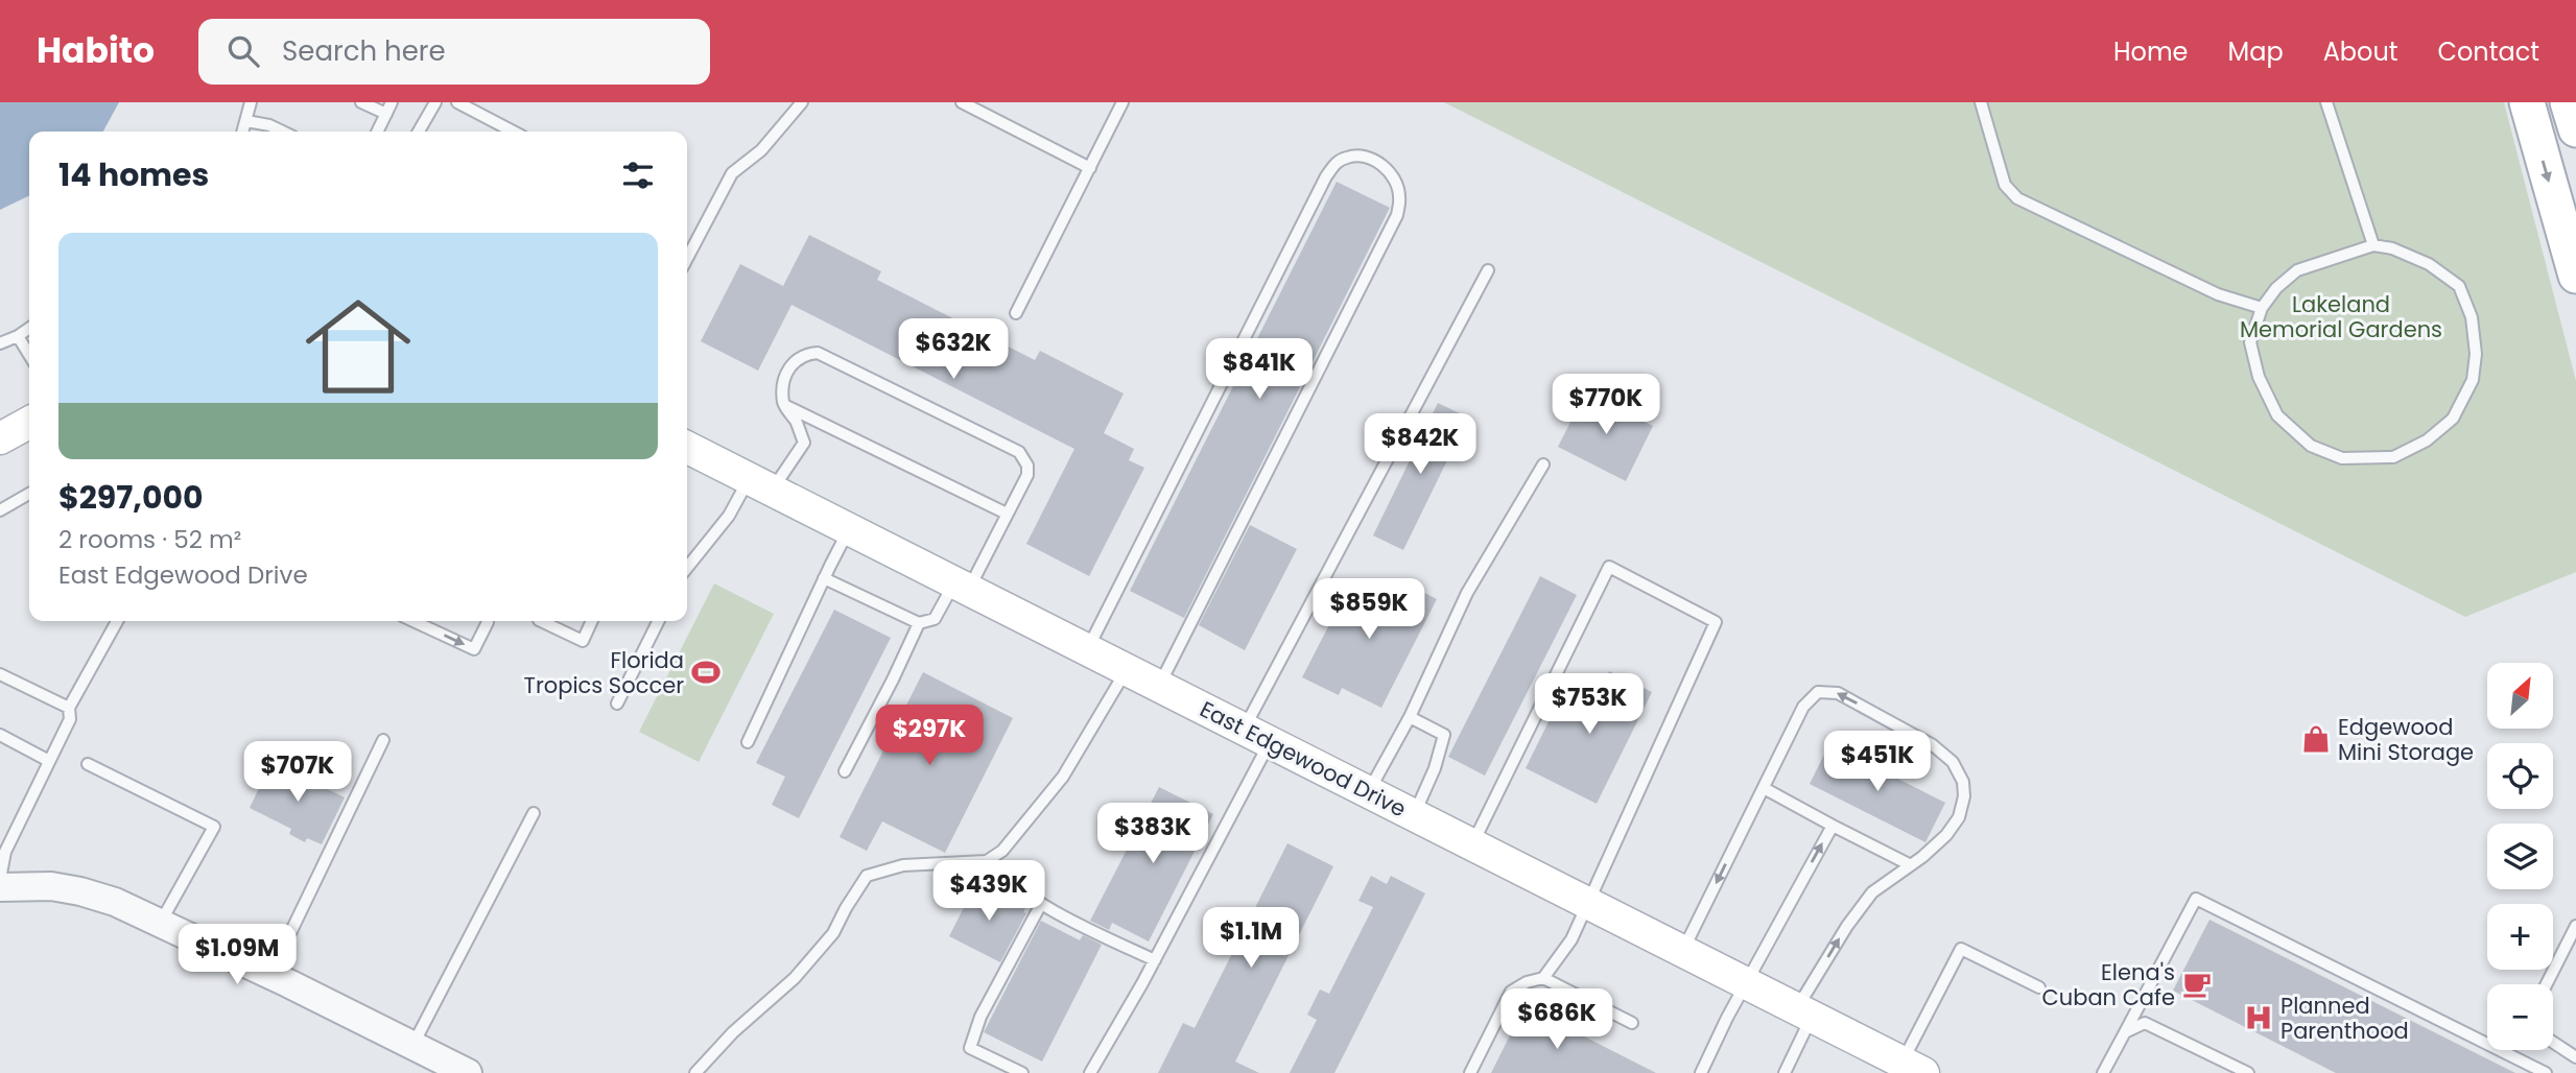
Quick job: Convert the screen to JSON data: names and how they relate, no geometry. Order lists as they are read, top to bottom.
{
  "streets": {
    "main road": ["East Edgewood Drive"]
  },
  "parks": ["Lakeland Memorial Gardens"],
  "places": {
    "sports": ["Florida Tropics Soccer"],
    "shop": ["Edgewood Mini Storage"],
    "cafe": ["Elena's Cuban Cafe"],
    "hospital": ["Planned Parenthood"]
  },
  "north": "top right",
  "page": {
    "header": "Habito",
    "search": "Search here",
    "nav": [
      "Home",
      "Map",
      "About",
      "Contact"
    ],
    "heading": "14 homes",
    "list": [
      {
        "name": "$297,000",
        "note": "2 rooms · 52 m² · East Edgewood Drive"
      }
    ],
    "price": [
      "$632K",
      "$841K",
      "$770K",
      "$842K",
      "$859K",
      "$753K",
      "$297K",
      "$451K",
      "$707K",
      "$383K",
      "$439K",
      "$1.1M",
      "$1.09M",
      "$686K"
    ],
    "map_buttons": ["+", "−"]
  }
}
